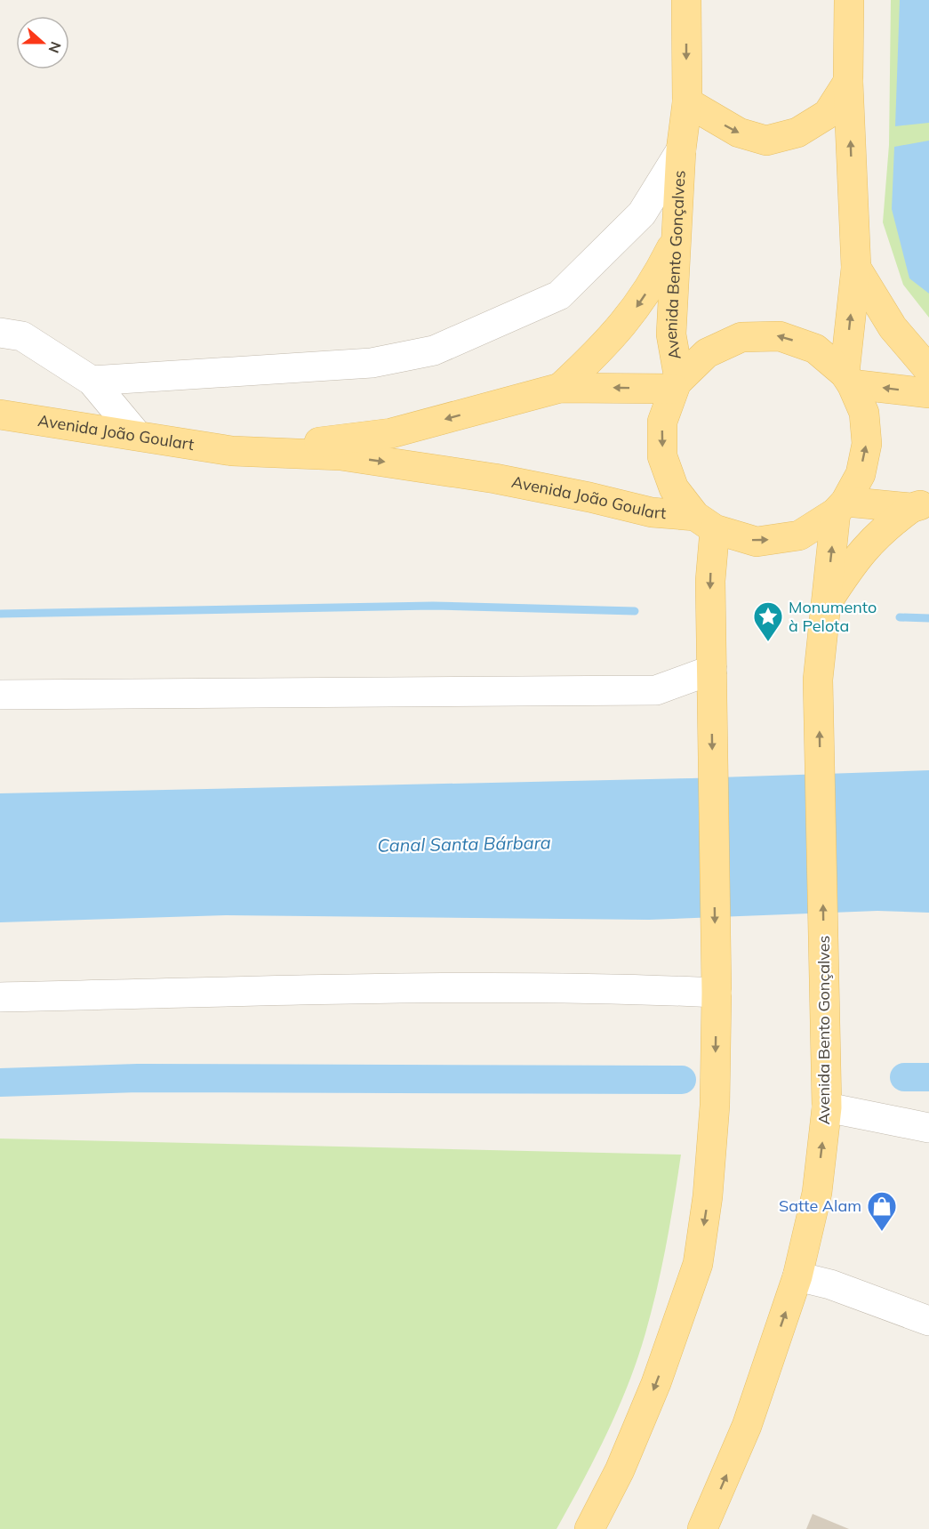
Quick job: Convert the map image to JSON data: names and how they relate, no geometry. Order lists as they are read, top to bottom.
{
  "streets": {
    "main road": ["Avenida Bento Gonçalves", "Avenida João Goulart"]
  },
  "crossings": [
    ["Avenida Bento Gonçalves", "Avenida João Goulart"]
  ],
  "water": ["Canal Santa Bárbara"],
  "places": {
    "place": ["Monumento à Pelota"],
    "shop": ["Satte Alam"]
  },
  "north": "right"
}
